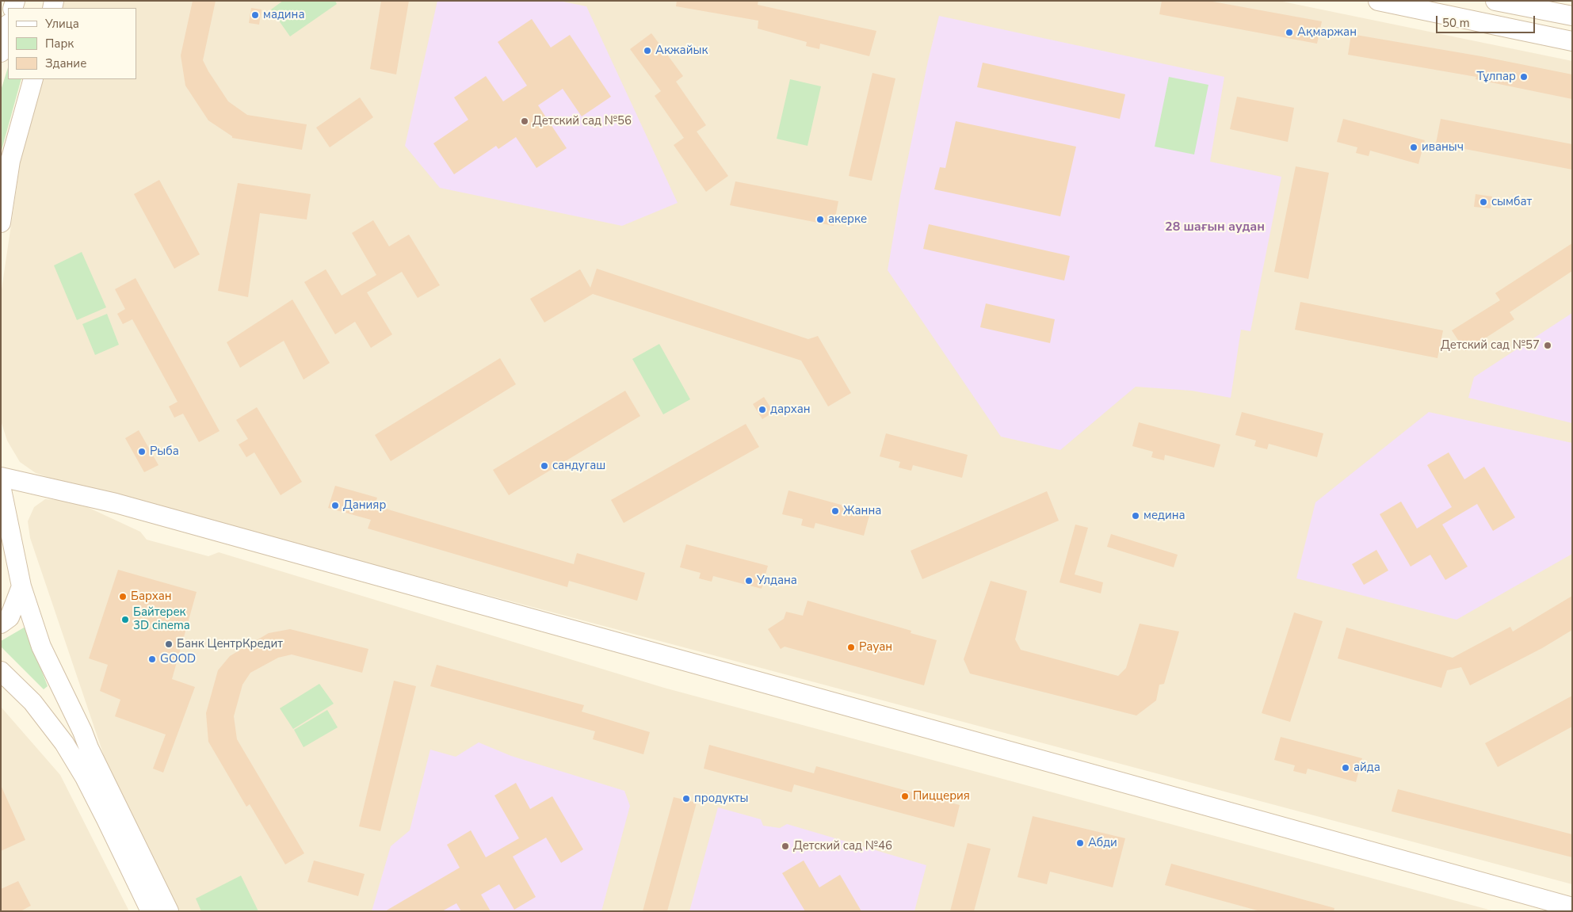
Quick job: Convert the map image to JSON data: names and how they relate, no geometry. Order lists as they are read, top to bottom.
{
  "districts": ["28 шағын аудан"],
  "places": [
    "мадина",
    "Ақмаржан",
    "Акжайык",
    "Тұлпар",
    "Детский сад №56",
    "иваныч",
    "сымбат",
    "акерке",
    "Детский сад №57",
    "дархан",
    "Рыба",
    "сандугаш",
    "Данияр",
    "Жанна",
    "медина",
    "Улдана",
    "Бархан",
    "Байтерек 3D cinema",
    "Банк ЦентрКредит",
    "Рауан",
    "GOOD",
    "айда",
    "Пиццерия",
    "продукты",
    "Абди",
    "Детский сад №46"
  ],
  "legend": ["Улица", "Парк", "Здание"],
  "scale_bar": "50 m"
}
